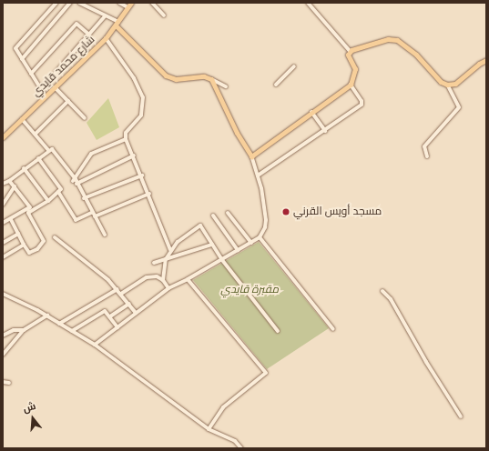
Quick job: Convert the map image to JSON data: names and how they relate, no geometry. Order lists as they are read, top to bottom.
{
  "streets": {
    "main road": ["شارع محمد قايدي"]
  },
  "parks": ["مقبرة قايدي"],
  "places": ["مسجد أويس القرني"],
  "north": "top"
}
